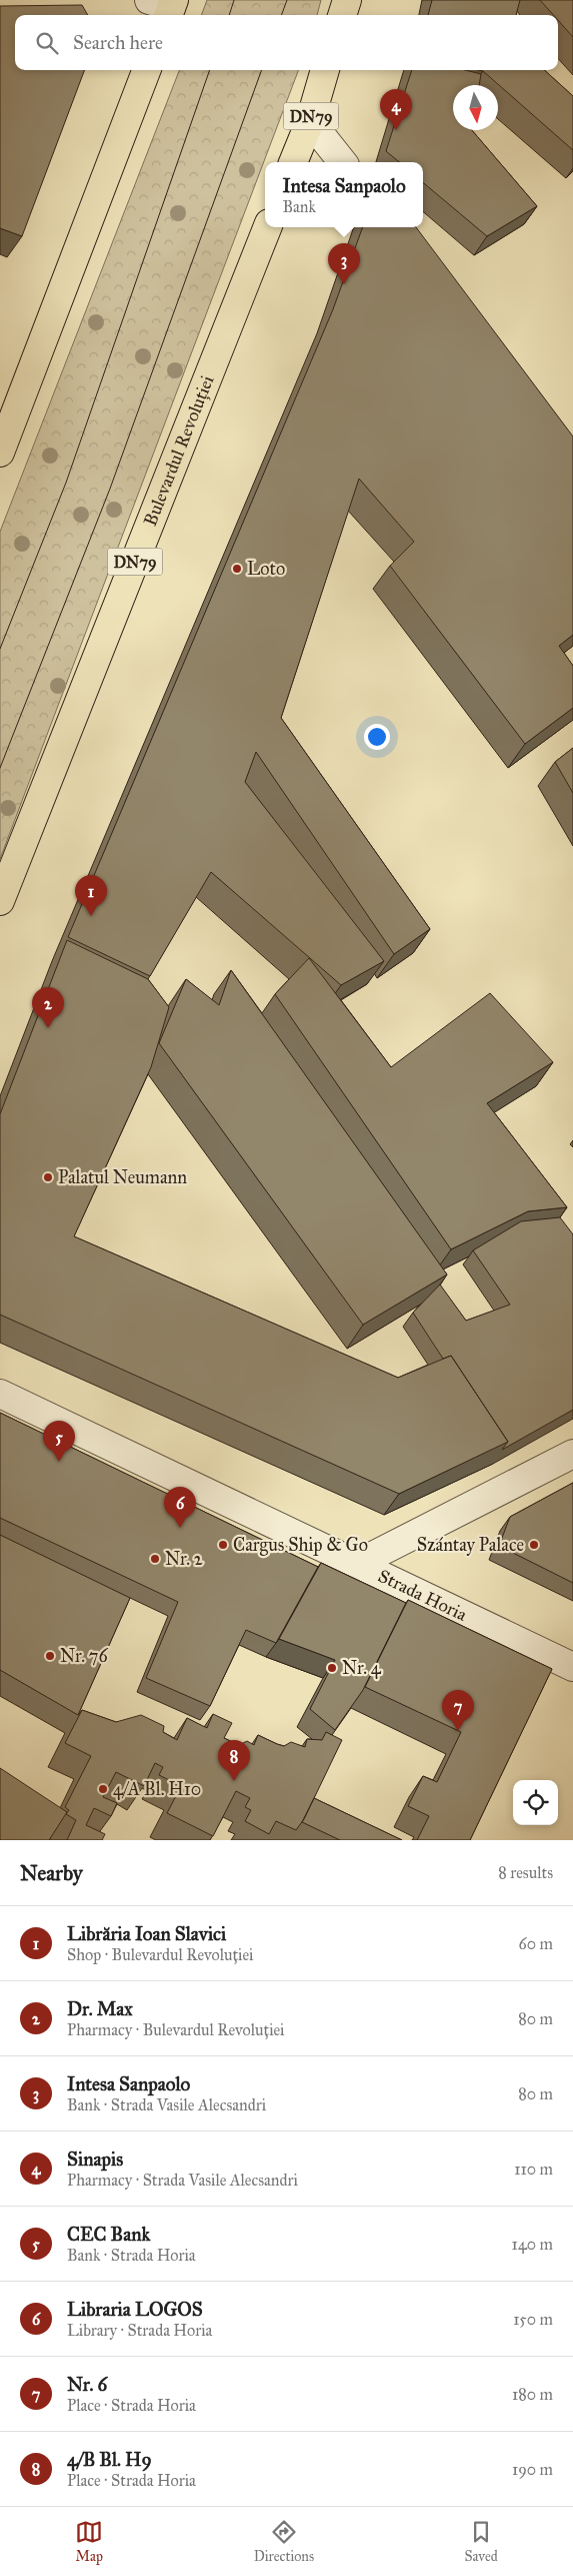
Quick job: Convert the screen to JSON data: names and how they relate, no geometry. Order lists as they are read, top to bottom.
{
  "streets": {
    "main road": ["DN79", "Bulevardul Revoluției"],
    "street": ["Strada Horia"]
  },
  "places": [
    "Loto",
    "Palatul Neumann",
    "Cargus Ship & Go",
    "Szántay Palace",
    "Nr. 2",
    "Nr. 76",
    "Nr. 4",
    "4/A Bl. H10"
  ],
  "north": "bottom",
  "page": {
    "search": "Search here",
    "pins": [
      "4",
      "3",
      "1",
      "2",
      "5",
      "6",
      "7",
      "8"
    ],
    "popup": ["Intesa Sanpaolo", "Bank"],
    "heading": ["Nearby", "8 results"],
    "list": [
      {
        "mark": "1",
        "name": "Librăria Ioan Slavici",
        "note": "Shop · Bulevardul Revoluției",
        "value": "60 m"
      },
      {
        "mark": "2",
        "name": "Dr. Max",
        "note": "Pharmacy · Bulevardul Revoluției",
        "value": "80 m"
      },
      {
        "mark": "3",
        "name": "Intesa Sanpaolo",
        "note": "Bank · Strada Vasile Alecsandri",
        "value": "80 m"
      },
      {
        "mark": "4",
        "name": "Sinapis",
        "note": "Pharmacy · Strada Vasile Alecsandri",
        "value": "110 m"
      },
      {
        "mark": "5",
        "name": "CEC Bank",
        "note": "Bank · Strada Horia",
        "value": "140 m"
      },
      {
        "mark": "6",
        "name": "Libraria LOGOS",
        "note": "Library · Strada Horia",
        "value": "150 m"
      },
      {
        "mark": "7",
        "name": "Nr. 6",
        "note": "Place · Strada Horia",
        "value": "180 m"
      },
      {
        "mark": "8",
        "name": "4/B Bl. H9",
        "note": "Place · Strada Horia",
        "value": "190 m"
      }
    ],
    "nav": ["Map", "Directions", "Saved"]
  }
}
